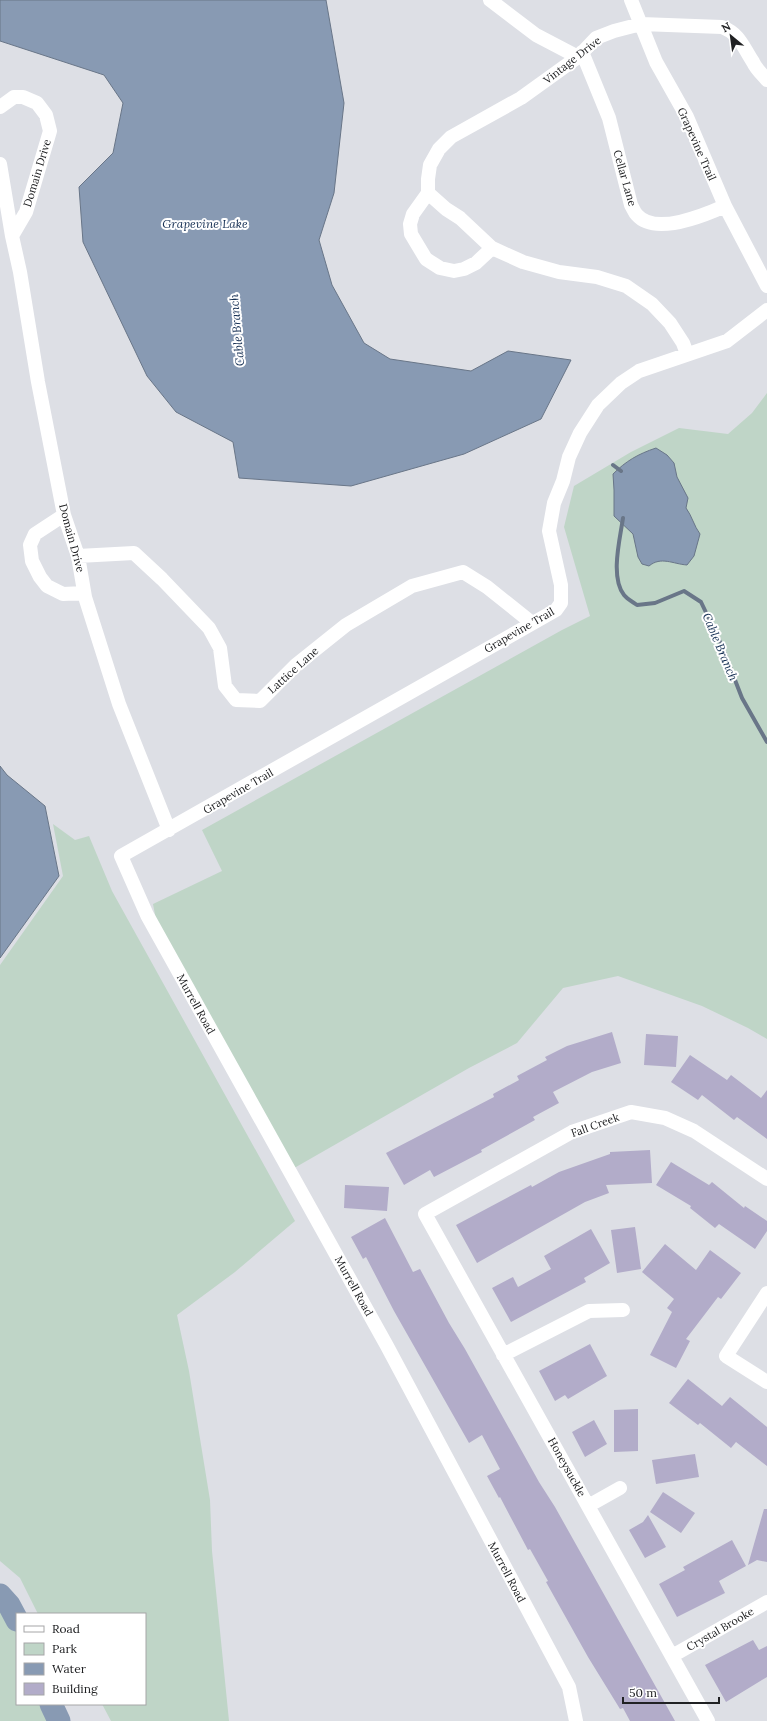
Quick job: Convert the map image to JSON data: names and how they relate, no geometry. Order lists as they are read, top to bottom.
{
  "streets": {
    "street": [
      "Vintage Drive",
      "Grapevine Trail",
      "Domain Drive",
      "Cellar Lane",
      "Lattice Lane",
      "Murrell Road",
      "Fall Creek",
      "Honeysuckle",
      "Crystal Brooke"
    ]
  },
  "crossings": [
    ["Vintage Drive", "Grapevine Trail"],
    ["Vintage Drive", "Cellar Lane"],
    ["Grapevine Trail", "Domain Drive"],
    ["Grapevine Trail", "Cellar Lane"],
    ["Grapevine Trail", "Lattice Lane"],
    ["Grapevine Trail", "Murrell Road"],
    ["Domain Drive", "Lattice Lane"],
    ["Fall Creek", "Honeysuckle"],
    ["Honeysuckle", "Crystal Brooke"]
  ],
  "water": ["Grapevine Lake", "Cable Branch"],
  "legend": [
    "Road",
    "Park",
    "Water",
    "Building"
  ],
  "scale_bar": "50 m",
  "north": "top left"
}
